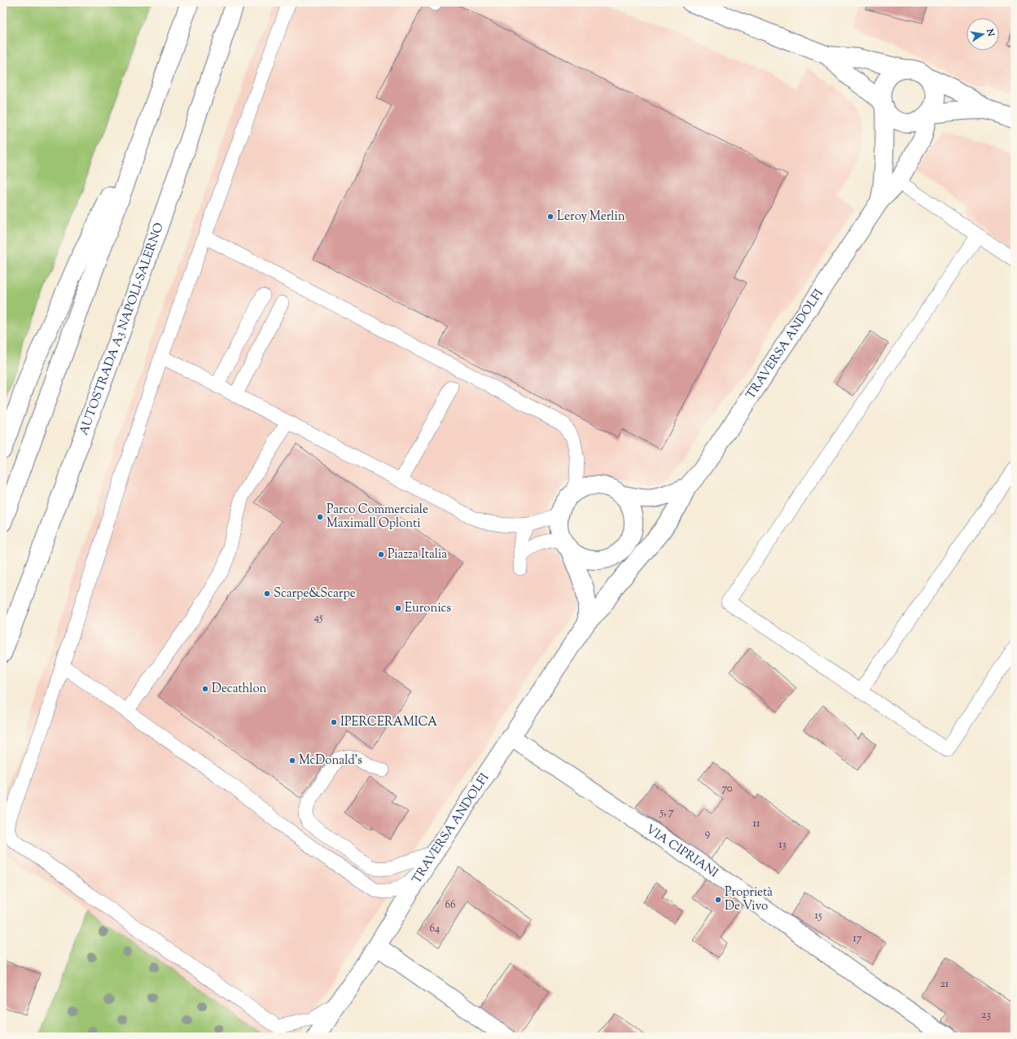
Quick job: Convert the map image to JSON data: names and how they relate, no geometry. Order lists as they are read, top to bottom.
{
  "streets": {
    "main road": ["AUTOSTRADA A3 NAPOLI-SALERNO", "TRAVERSA ANDOLFI", "VIA CIPRIANI"]
  },
  "crossings": [
    ["TRAVERSA ANDOLFI", "VIA CIPRIANI"]
  ],
  "places": [
    "Leroy Merlin",
    "Parco Commerciale Maximall Oplonti",
    "Piazza Italia",
    "Scarpe&Scarpe",
    "Euronics",
    "Decathlon",
    "IPERCERAMICA",
    "McDonald's",
    "Proprietà De Vivo"
  ],
  "house_numbers": [
    "45",
    "70",
    "5, 7",
    "11",
    "9",
    "13",
    "66",
    "15",
    "64",
    "17",
    "21",
    "23"
  ],
  "north": "right"
}
